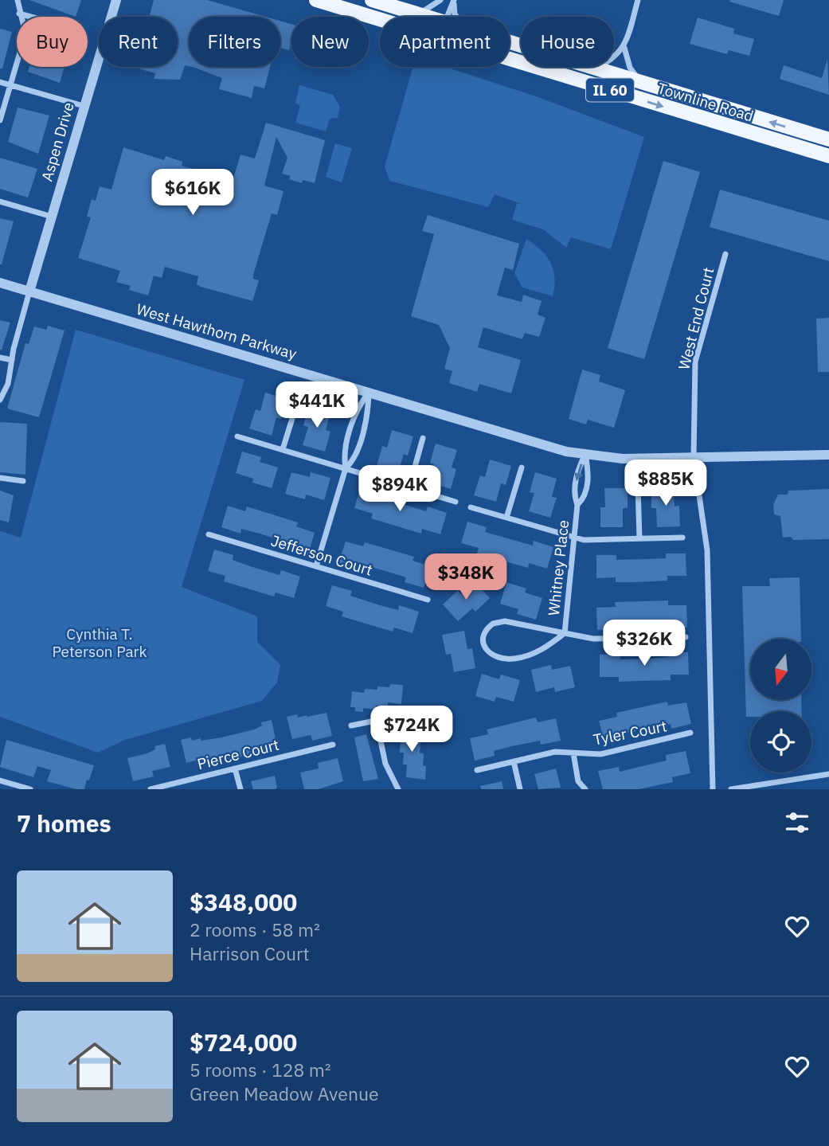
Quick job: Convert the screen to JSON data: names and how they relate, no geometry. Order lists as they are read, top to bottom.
{
  "streets": {
    "main road": ["IL 60", "Townline Road"],
    "street": [
      "Aspen Drive",
      "West End Court",
      "West Hawthorn Parkway",
      "Jefferson Court",
      "Whitney Place",
      "Tyler Court",
      "Pierce Court"
    ]
  },
  "crossings": [
    ["Aspen Drive", "West Hawthorn Parkway"],
    ["West End Court", "West Hawthorn Parkway"],
    ["West Hawthorn Parkway", "Whitney Place"]
  ],
  "parks": ["Cynthia T. Peterson Park"],
  "north": "bottom",
  "page": {
    "chip": [
      "Buy",
      "Rent",
      "Filters",
      "New",
      "Apartment",
      "House"
    ],
    "price": [
      "$616K",
      "$441K",
      "$885K",
      "$894K",
      "$348K",
      "$326K",
      "$724K"
    ],
    "heading": "7 homes",
    "list": [
      {
        "name": "$348,000",
        "note": "2 rooms · 58 m² · Harrison Court"
      },
      {
        "name": "$724,000",
        "note": "5 rooms · 128 m² · Green Meadow Avenue"
      }
    ]
  }
}
